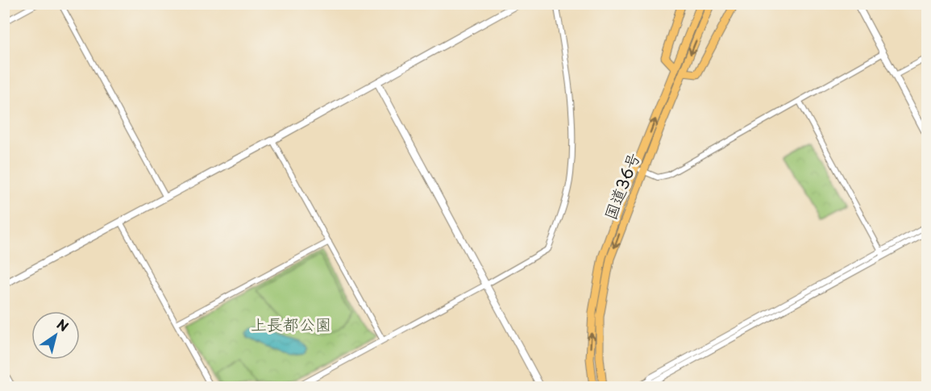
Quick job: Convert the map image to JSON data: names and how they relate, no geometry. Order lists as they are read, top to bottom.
{
  "streets": {
    "highway": ["国道36号"]
  },
  "parks": ["上長都公園"],
  "north": "top right"
}
